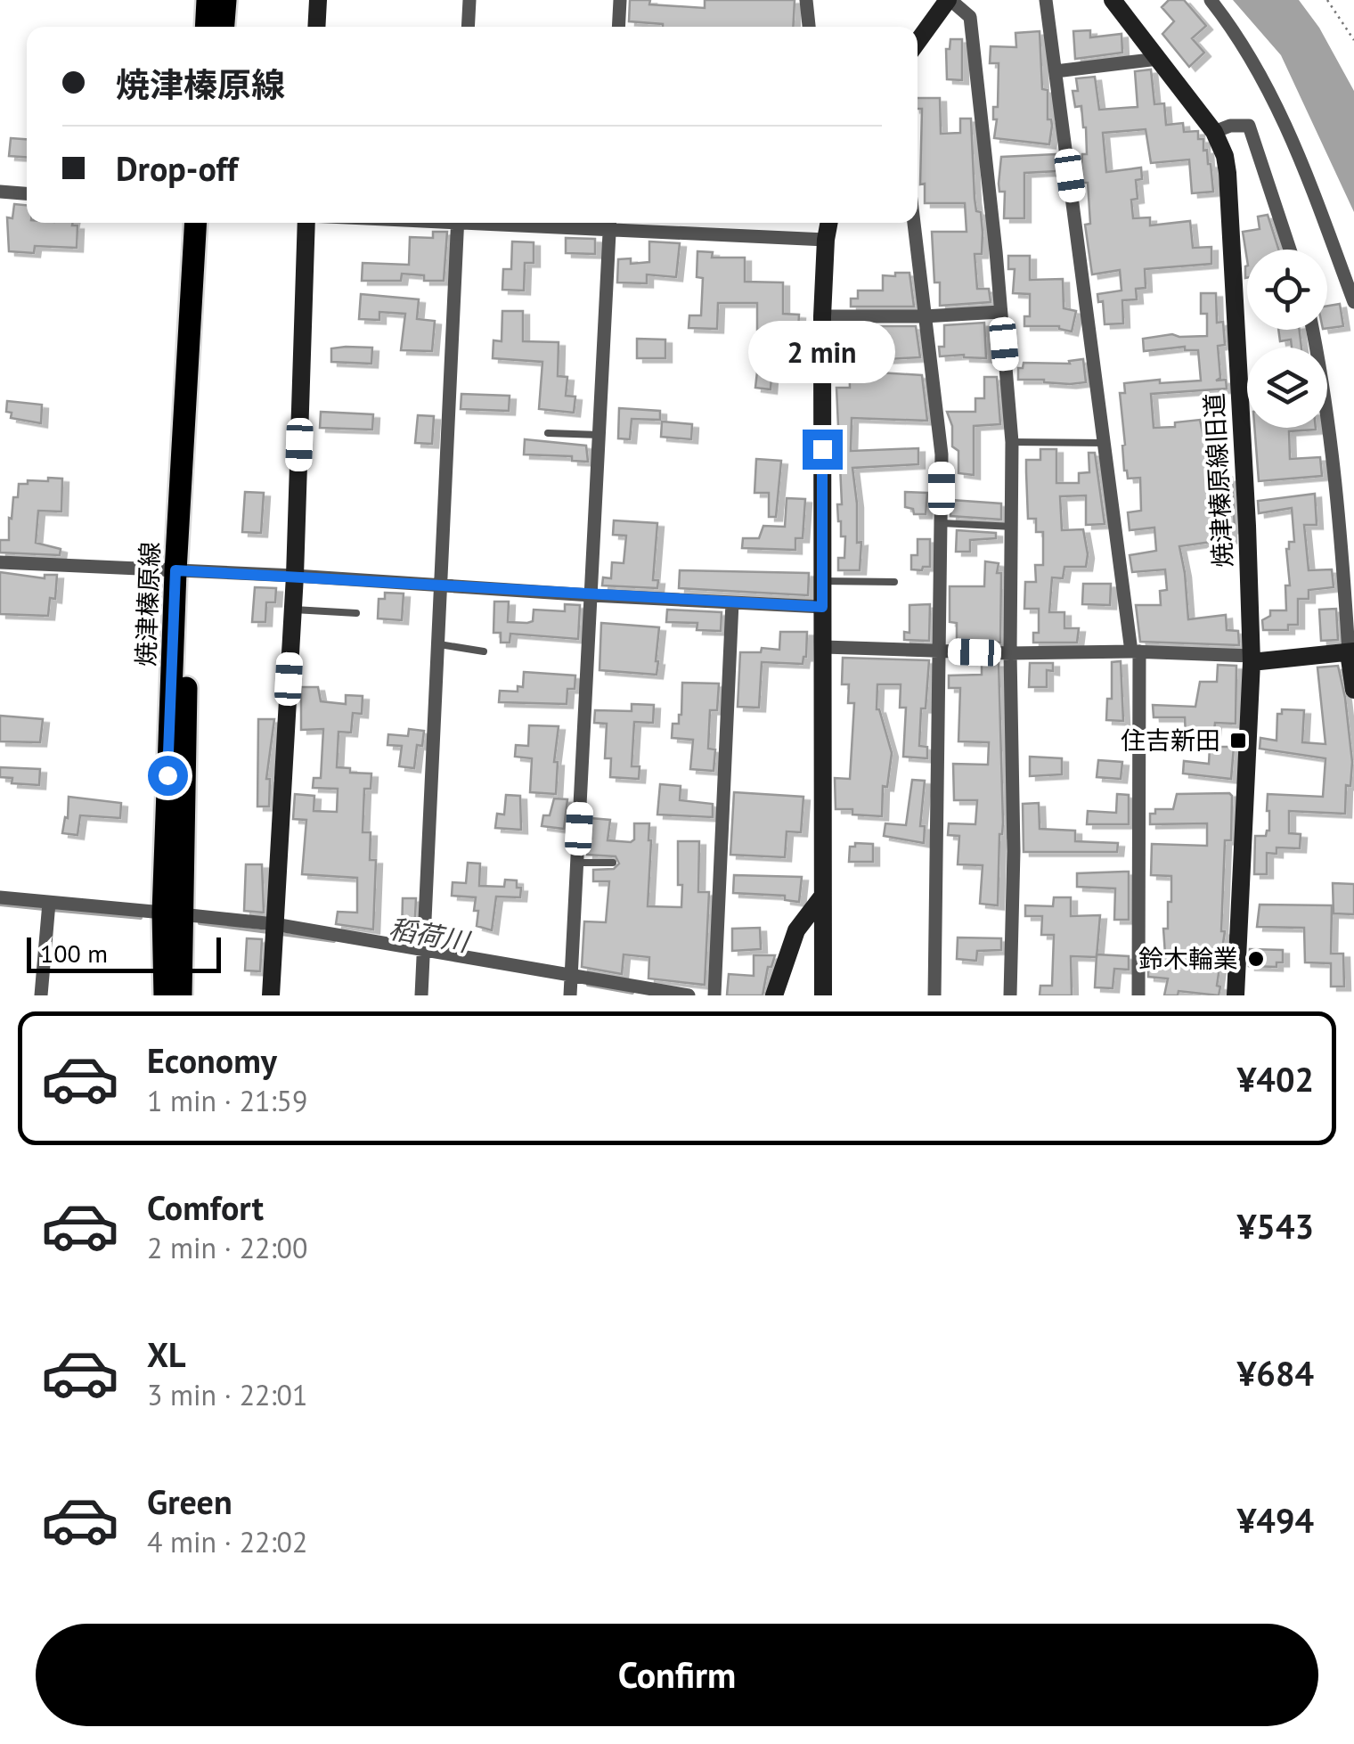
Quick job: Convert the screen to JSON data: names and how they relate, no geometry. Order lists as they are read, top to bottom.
{
  "streets": {
    "main road": ["焼津榛原線"],
    "street": ["焼津榛原線旧道"]
  },
  "water": ["稻荷川"],
  "places": {
    "transit": ["住吉新田"],
    "other": ["鈴木輪業"]
  },
  "scale_bar": "100 m",
  "page": {
    "banner": ["焼津榛原線", "Drop-off"],
    "bubble": "2 min",
    "scale": "100 m",
    "list": [
      {
        "name": "Economy",
        "note": "1 min · 21:59",
        "value": "¥402"
      },
      {
        "name": "Comfort",
        "note": "2 min · 22:00",
        "value": "¥543"
      },
      {
        "name": "XL",
        "note": "3 min · 22:01",
        "value": "¥684"
      },
      {
        "name": "Green",
        "note": "4 min · 22:02",
        "value": "¥494"
      }
    ],
    "buttons": "Confirm"
  }
}
